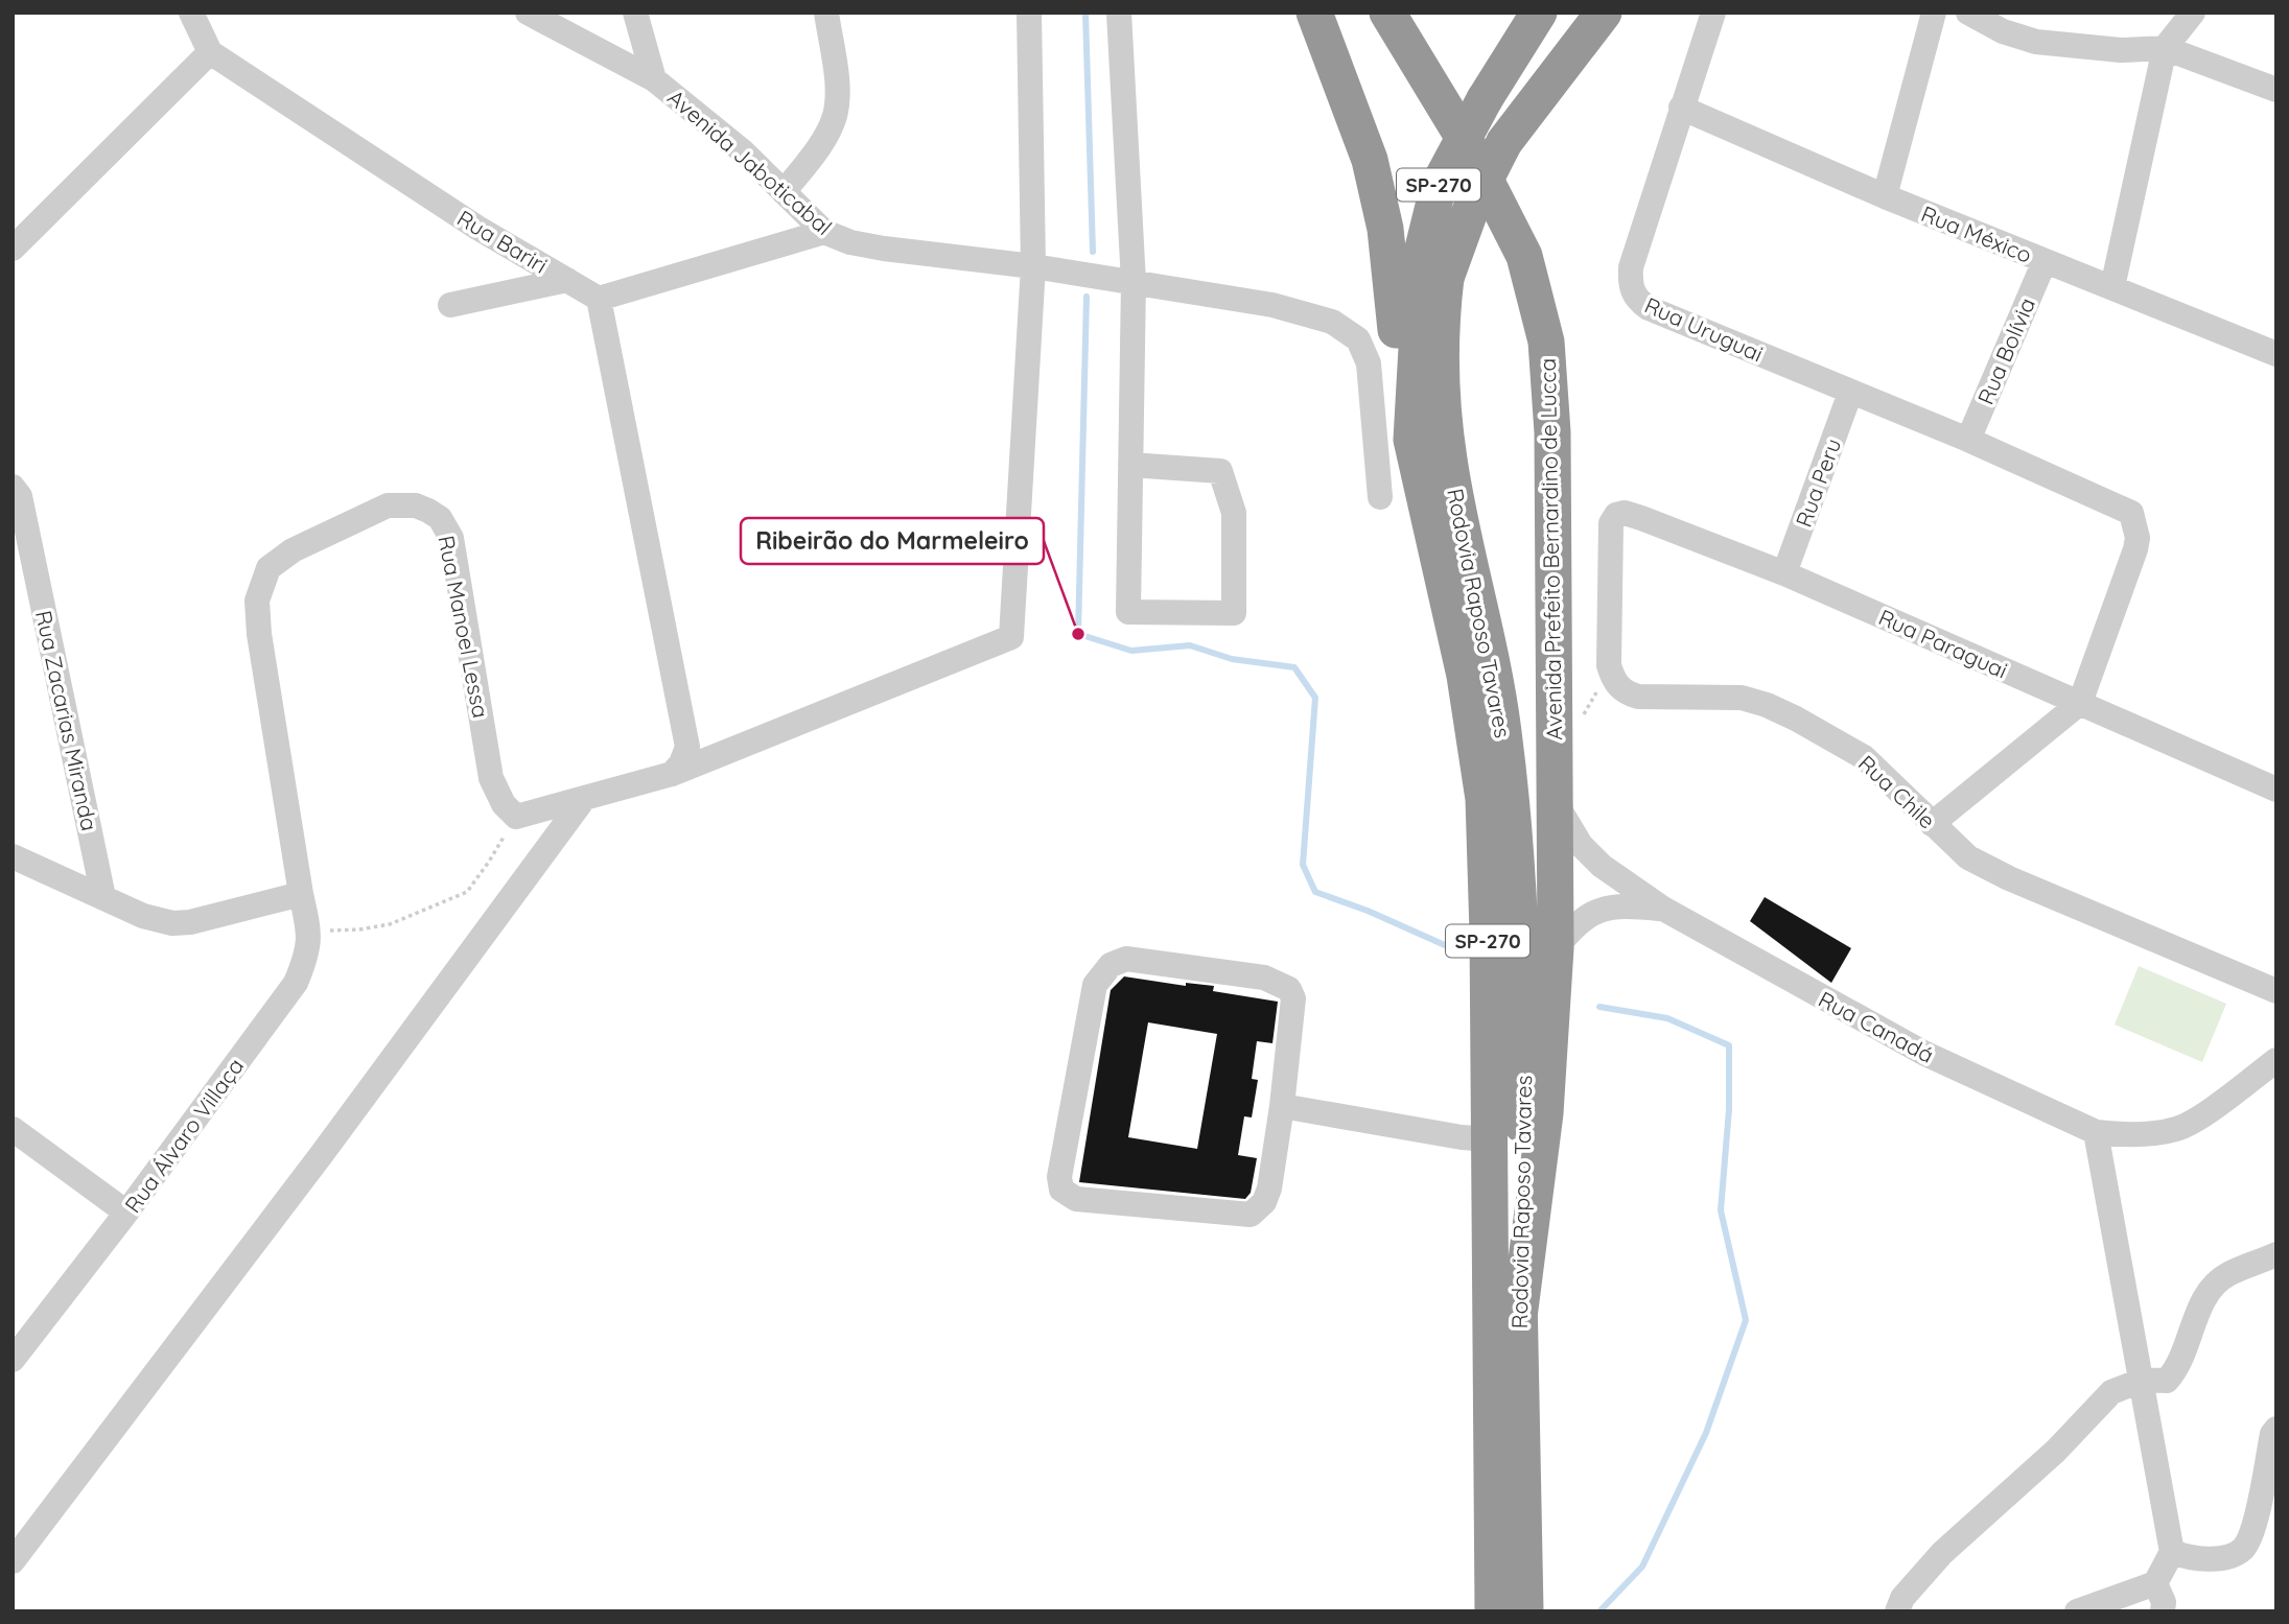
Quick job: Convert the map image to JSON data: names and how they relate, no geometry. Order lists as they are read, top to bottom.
{
  "streets": {
    "highway": ["SP-270", "Avenida Prefeito Bernardino de Lucca", "Rodovia Raposo Tavares"],
    "street": [
      "Avenida Jaboticabal",
      "Rua México",
      "Rua Bariri",
      "Rua Uruguai",
      "Rua Bolívia",
      "Rua Peru",
      "Rua Manoel Lessa",
      "Rua Paraguai",
      "Rua Zacarias Miranda",
      "Rua Chile",
      "Rua Canadá",
      "Rua Álvaro Villaça"
    ]
  },
  "crossings": [
    ["Rua México", "Rua Uruguai"],
    ["Rua México", "Rua Bolívia"],
    ["Rua Uruguai", "Rua Bolívia"],
    ["Rua Uruguai", "Rua Peru"],
    ["Rua Uruguai", "Rua Paraguai"],
    ["Rua Peru", "Rua Paraguai"],
    ["Avenida Prefeito Bernardino de Lucca", "Rodovia Raposo Tavares"],
    ["Avenida Prefeito Bernardino de Lucca", "Rua Canadá"],
    ["Rua Manoel Lessa", "Rua Álvaro Villaça"],
    ["Rua Paraguai", "Rua Chile"]
  ],
  "places": ["Ribeirão do Marmeleiro"]
}
